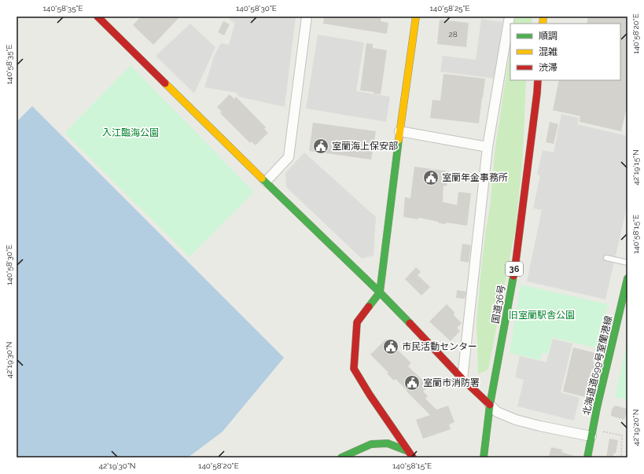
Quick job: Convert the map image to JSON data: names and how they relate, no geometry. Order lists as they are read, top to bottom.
{
  "streets": {
    "main road": ["36", "国道36号", "北海道道699号室蘭港線"]
  },
  "parks": ["入江臨海公園", "旧室蘭駅舎公園"],
  "places": {
    "public building": [
      "室蘭海上保安部",
      "室蘭年金事務所",
      "市民活動センター",
      "室蘭市消防署"
    ]
  },
  "house_numbers": ["28"],
  "legend": ["順調", "混雑", "渋滞"],
  "coordinates": [
    "140°58'35\"E",
    "140°58'30\"E",
    "140°58'25\"E",
    "140°58'20\"E",
    "42°19'15\"N",
    "140°58'15\"E",
    "42°19'30\"N",
    "42°19'20\"N"
  ]
}
